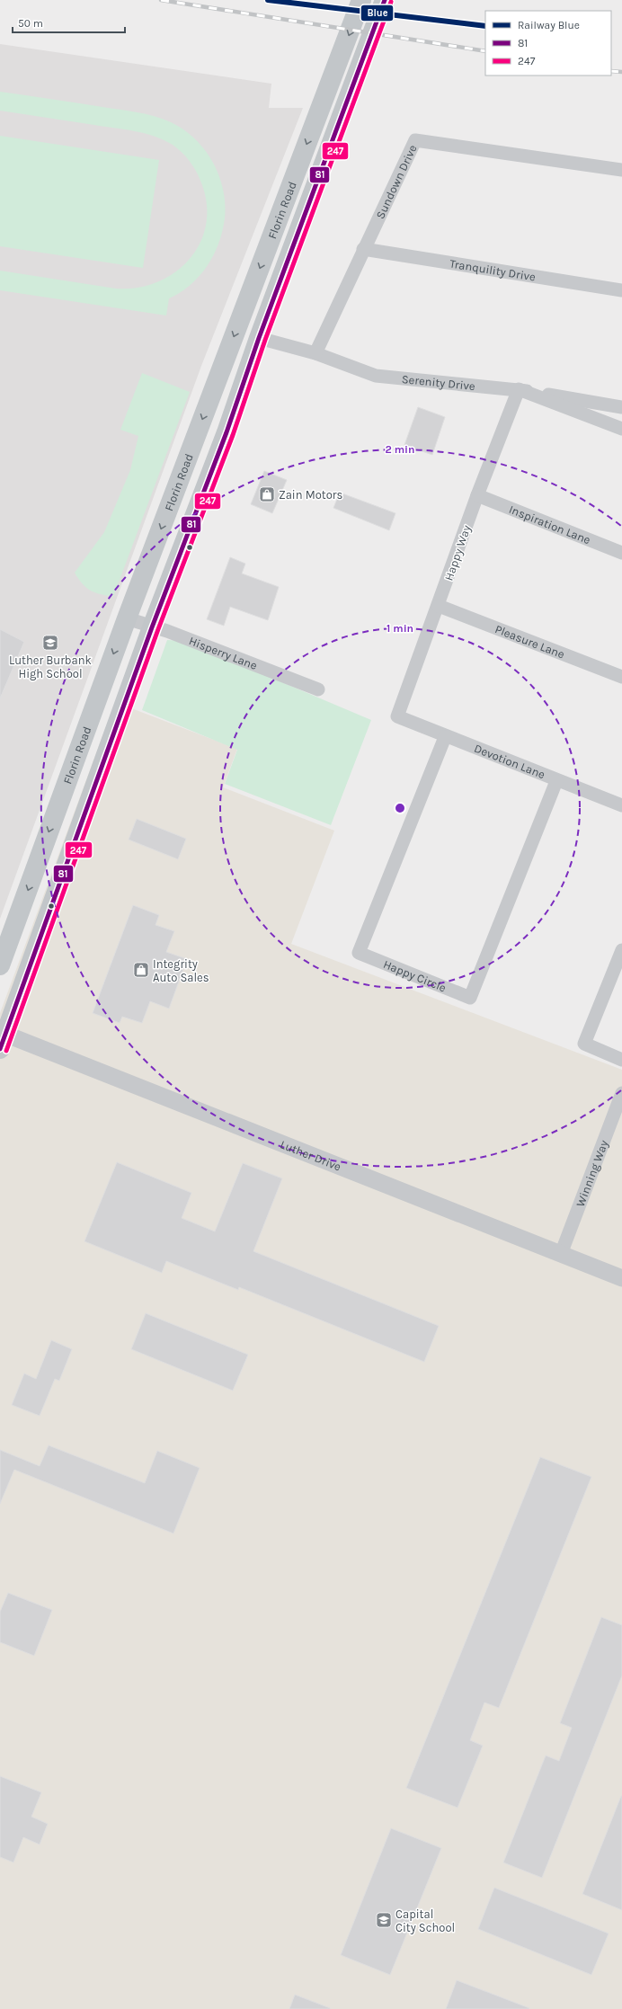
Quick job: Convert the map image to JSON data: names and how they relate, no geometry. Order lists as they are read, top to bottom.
{
  "streets": {
    "main road": ["Florin Road"],
    "street": [
      "Sundown Drive",
      "Tranquility Drive",
      "Serenity Drive",
      "Inspiration Lane",
      "Happy Way",
      "Pleasure Lane",
      "Hisperry Lane",
      "Devotion Lane",
      "Happy Circle",
      "Luther Drive",
      "Winning Way"
    ]
  },
  "crossings": [
    ["Sundown Drive", "Tranquility Drive"],
    ["Sundown Drive", "Serenity Drive"],
    ["Florin Road", "Serenity Drive"],
    ["Florin Road", "Hisperry Lane"],
    ["Florin Road", "Luther Drive"],
    ["Serenity Drive", "Happy Way"],
    ["Inspiration Lane", "Happy Way"],
    ["Happy Way", "Pleasure Lane"],
    ["Happy Way", "Devotion Lane"],
    ["Devotion Lane", "Happy Circle"],
    ["Luther Drive", "Winning Way"]
  ],
  "places": {
    "shop": ["Zain Motors", "Integrity Auto Sales"],
    "school or university": ["Luther Burbank High School", "Capital City School"]
  },
  "lines": ["rail line Blue", "transit line 81", "transit line 247"],
  "legend": ["Railway Blue", "81", "247"],
  "scale_bar": "50 m",
  "rings": ["2 min", "1 min"]
}
